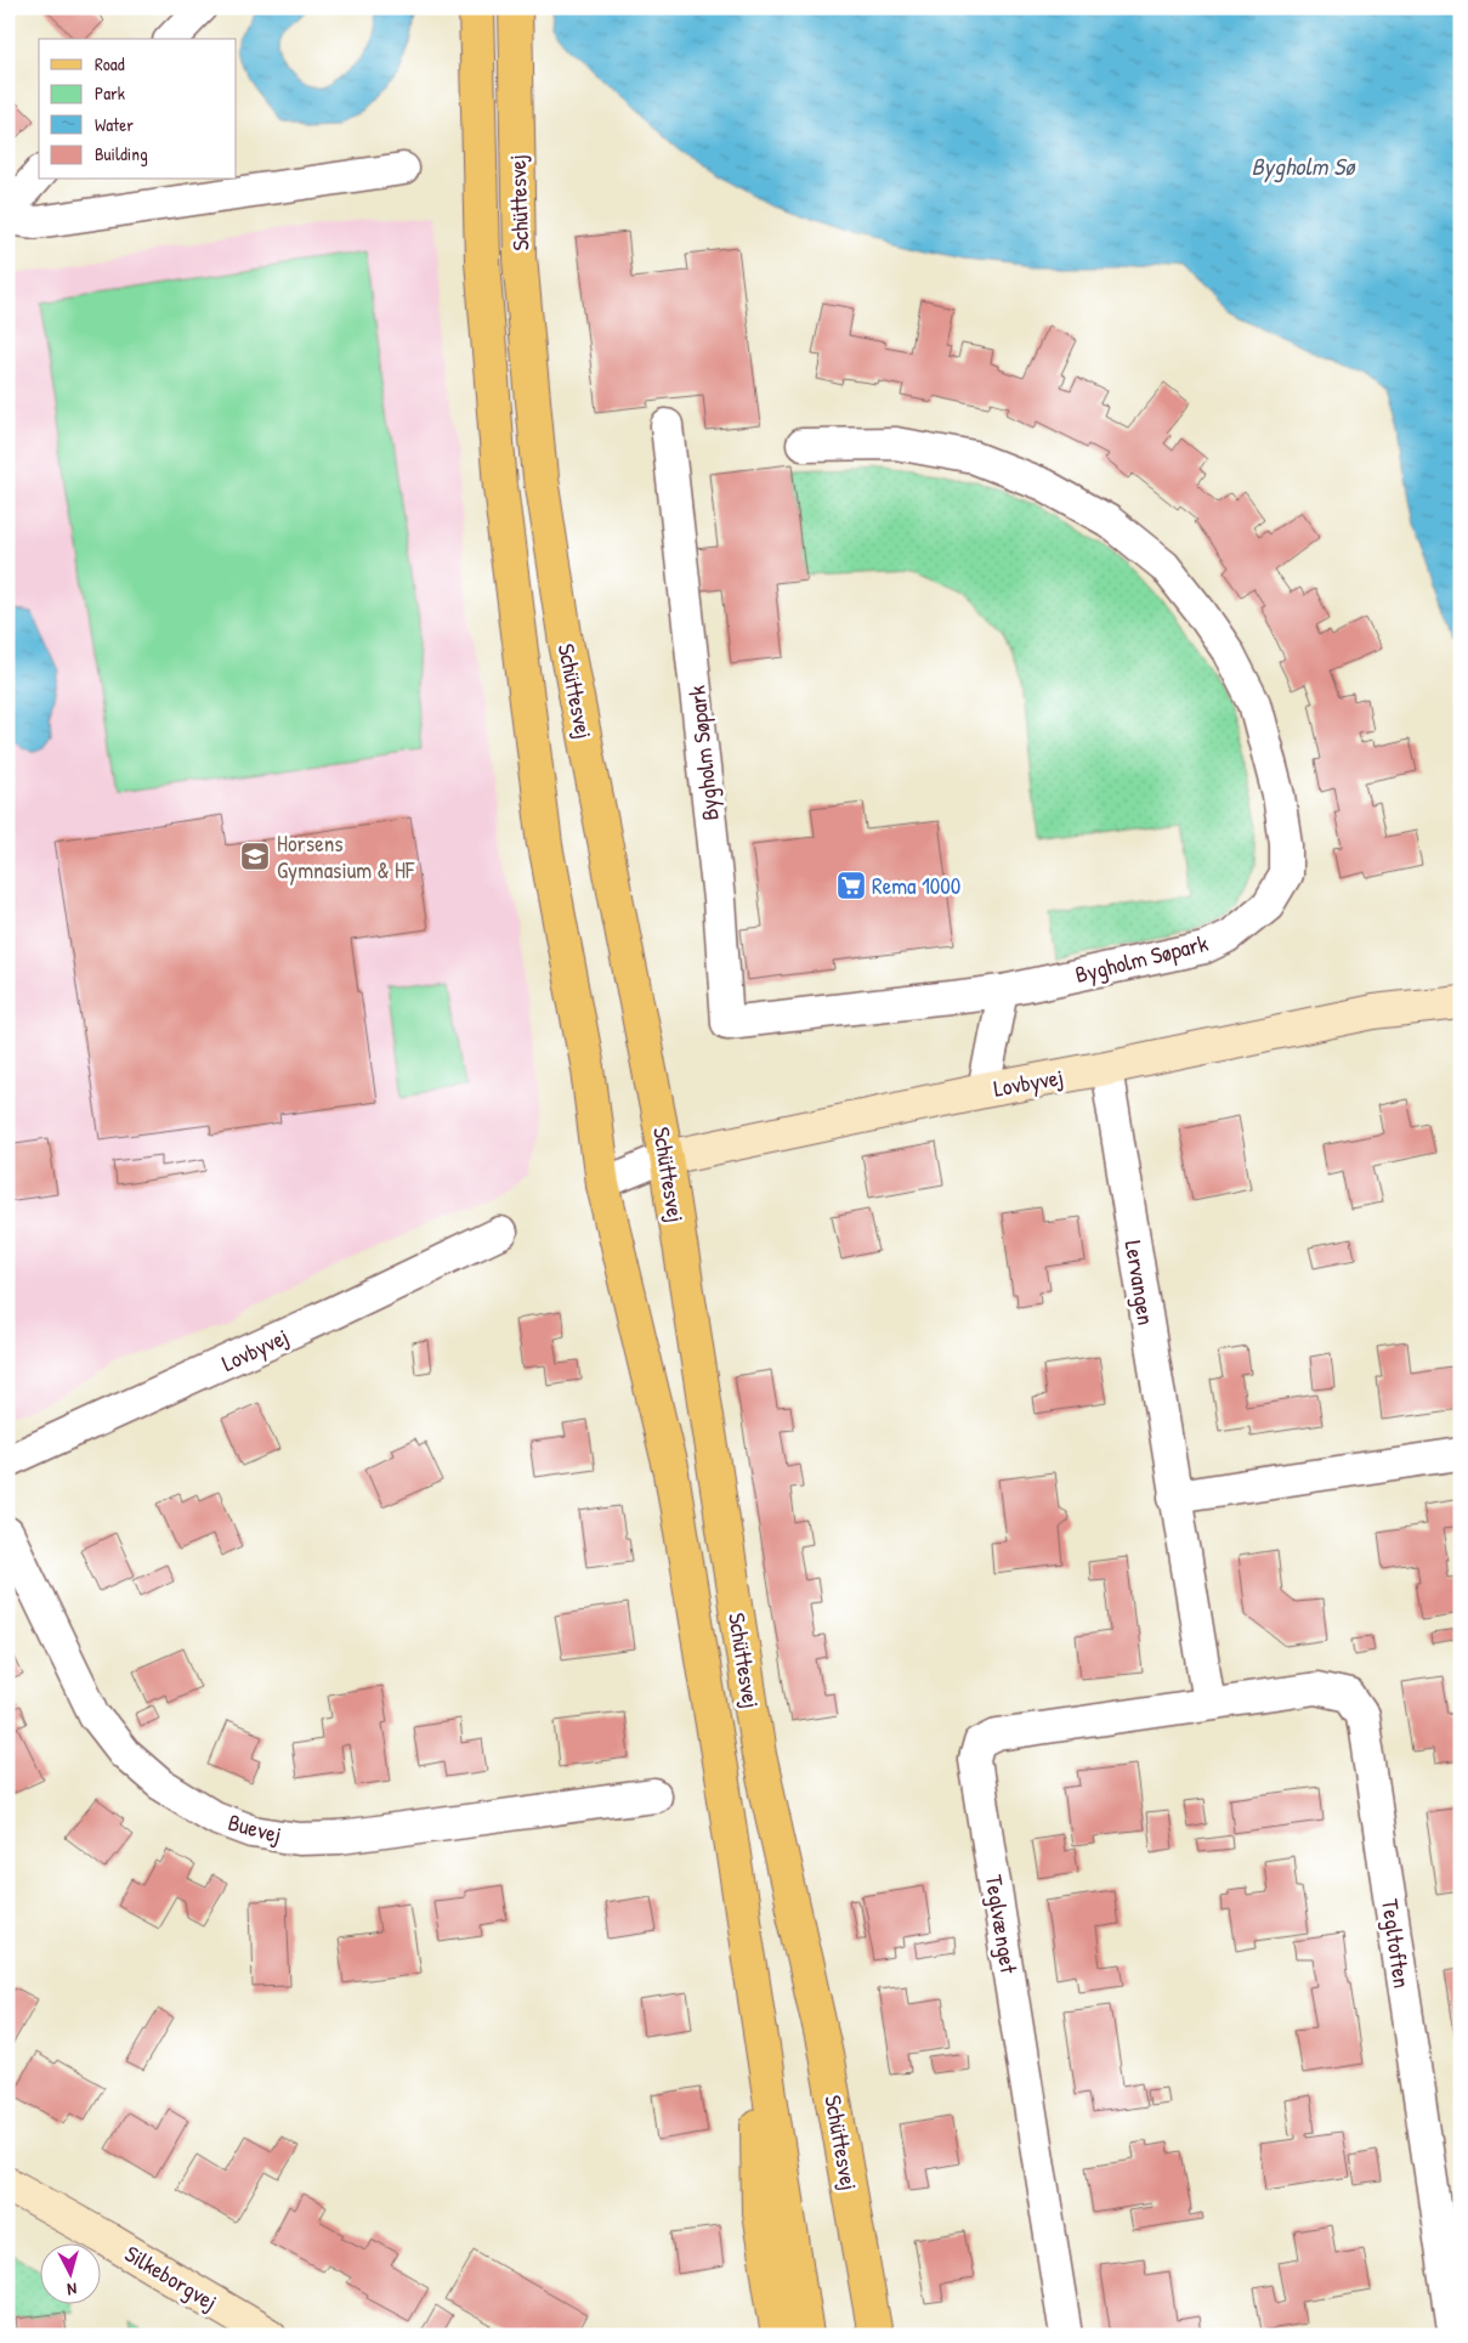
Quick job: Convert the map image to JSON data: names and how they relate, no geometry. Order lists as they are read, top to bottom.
{
  "streets": {
    "main road": ["Schüttesvej"],
    "street": [
      "Bygholm Søpark",
      "Lovbyvej",
      "Lervangen",
      "Buevej",
      "Teglvænget",
      "Tegltoften",
      "Silkeborgvej"
    ]
  },
  "crossings": [
    ["Schüttesvej", "Lovbyvej"],
    ["Lovbyvej", "Lervangen"],
    ["Lervangen", "Teglvænget"],
    ["Lervangen", "Tegltoften"],
    ["Teglvænget", "Tegltoften"]
  ],
  "water": ["Bygholm Sø"],
  "places": {
    "school or university": ["Horsens Gymnasium & HF"],
    "supermarket": ["Rema 1000"]
  },
  "legend": [
    "Road",
    "Park",
    "Water",
    "Building"
  ],
  "north": "bottom"
}
